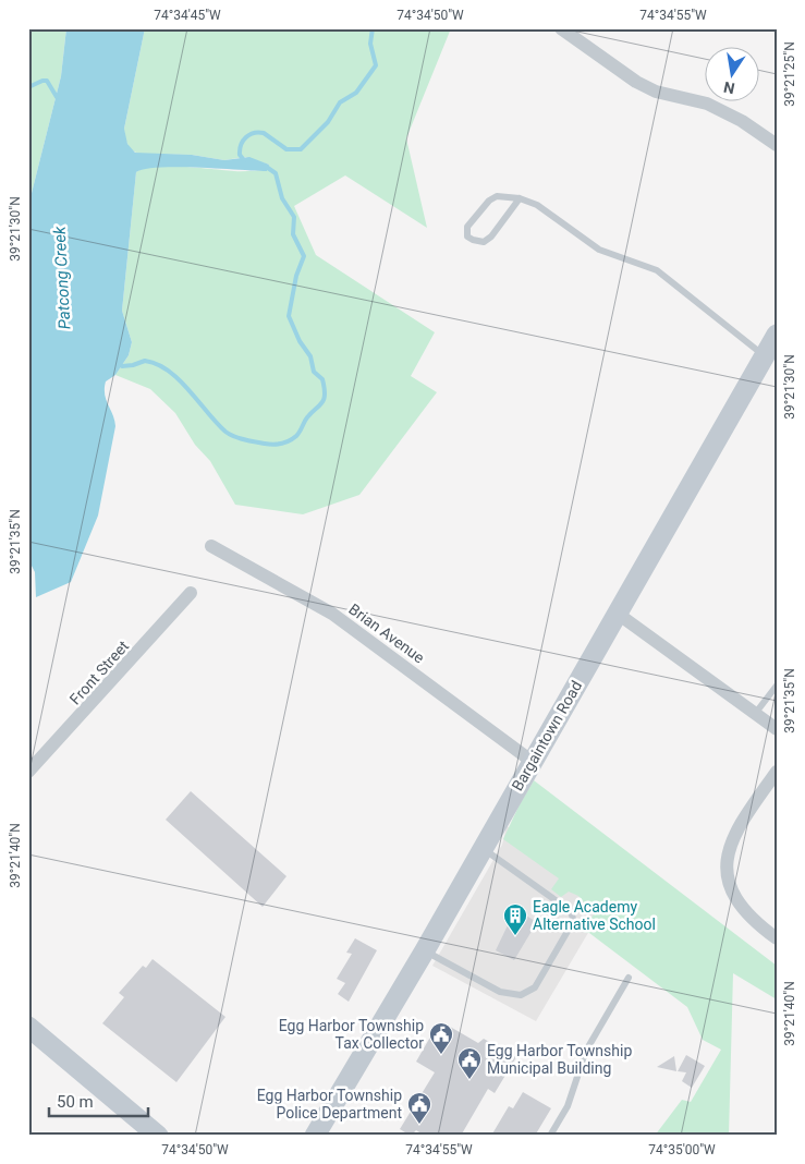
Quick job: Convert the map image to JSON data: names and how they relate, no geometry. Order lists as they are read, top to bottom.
{
  "streets": {
    "main road": ["Bargaintown Road"],
    "street": ["Brian Avenue", "Front Street"]
  },
  "crossings": [
    ["Brian Avenue", "Bargaintown Road"]
  ],
  "water": ["Patcong Creek"],
  "places": {
    "building": ["Eagle Academy Alternative School"],
    "public building": ["Egg Harbor Township Tax Collector", "Egg Harbor Township Municipal Building", "Egg Harbor Township Police Department"]
  },
  "scale_bar": "50 m",
  "north": "bottom",
  "coordinates": [
    "74°34'45\"W",
    "74°34'50\"W",
    "74°34'55\"W",
    "39°21'25\"N",
    "39°21'30\"N",
    "39°21'35\"N",
    "39°21'40\"N",
    "74°35'00\"W"
  ]
}
